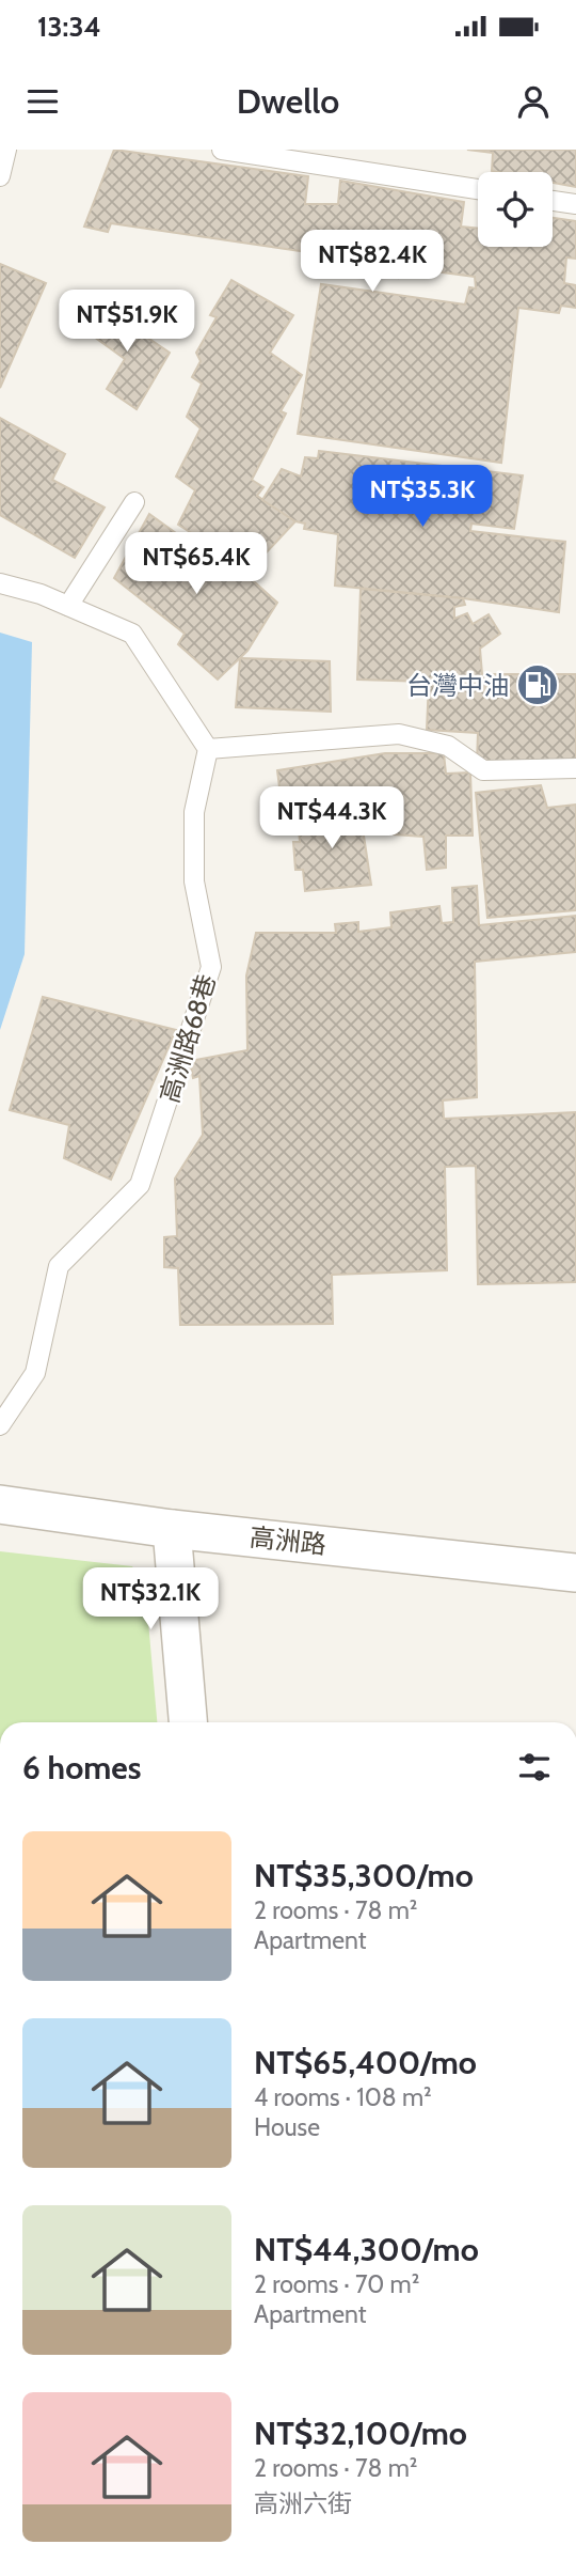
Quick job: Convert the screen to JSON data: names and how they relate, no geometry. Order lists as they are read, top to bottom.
{
  "streets": {
    "street": ["高洲路"],
    "lane": ["高洲路68巷"]
  },
  "places": {
    "fuel station": ["台灣中油"]
  },
  "page": {
    "status": "13:34",
    "header": "Dwello",
    "price": [
      "NT$82.4K",
      "NT$51.9K",
      "NT$35.3K",
      "NT$65.4K",
      "NT$44.3K",
      "NT$32.1K"
    ],
    "heading": "6 homes",
    "list": [
      {
        "name": "NT$35,300/mo",
        "note": "2 rooms · 78 m² · Apartment"
      },
      {
        "name": "NT$65,400/mo",
        "note": "4 rooms · 108 m² · House"
      },
      {
        "name": "NT$44,300/mo",
        "note": "2 rooms · 70 m² · Apartment"
      },
      {
        "name": "NT$32,100/mo",
        "note": "2 rooms · 78 m² · 高洲六街"
      }
    ]
  }
}
